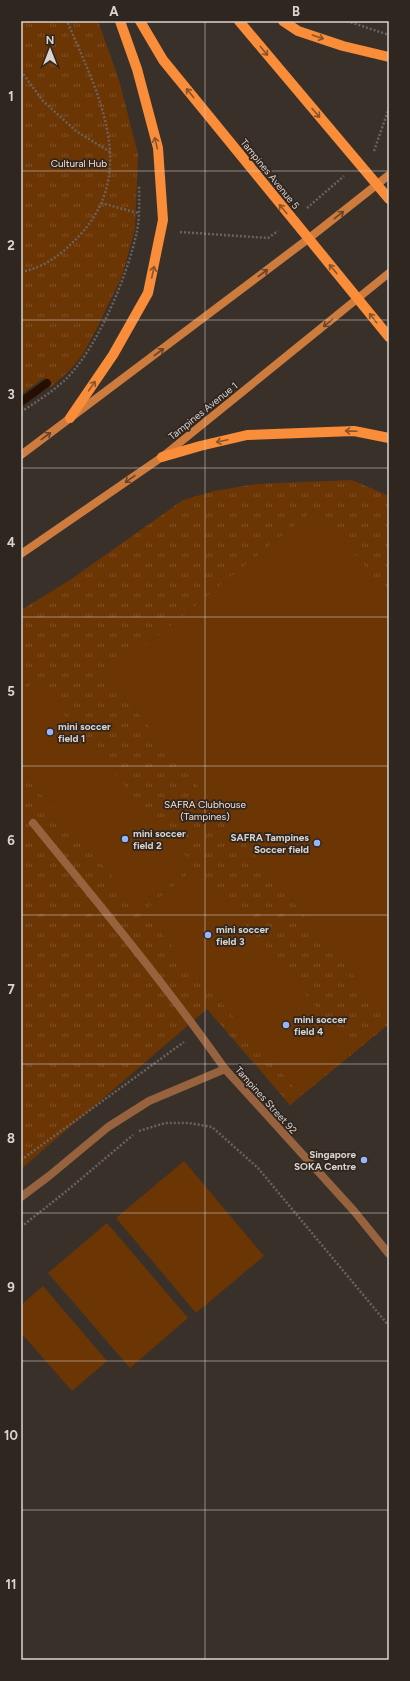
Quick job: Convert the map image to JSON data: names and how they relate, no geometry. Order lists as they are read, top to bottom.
{
  "streets": {
    "main road": ["Tampines Avenue 5", "Tampines Avenue 1"],
    "street": ["Tampines Street 92"]
  },
  "crossings": [
    ["Tampines Avenue 5", "Tampines Avenue 1"]
  ],
  "one_way": ["Tampines Avenue 1"],
  "parks": ["Cultural Hub", "SAFRA Clubhouse (Tampines)"],
  "places": [
    "mini soccer field 1",
    "mini soccer field 2",
    "SAFRA Tampines Soccer field",
    "mini soccer field 3",
    "mini soccer field 4",
    "Singapore SOKA Centre"
  ],
  "north": "top",
  "grid": {
    "columns": ["A", "B"],
    "rows": [
      "1",
      "2",
      "3",
      "4",
      "5",
      "6",
      "7",
      "8",
      "9",
      "10",
      "11"
    ]
  }
}
